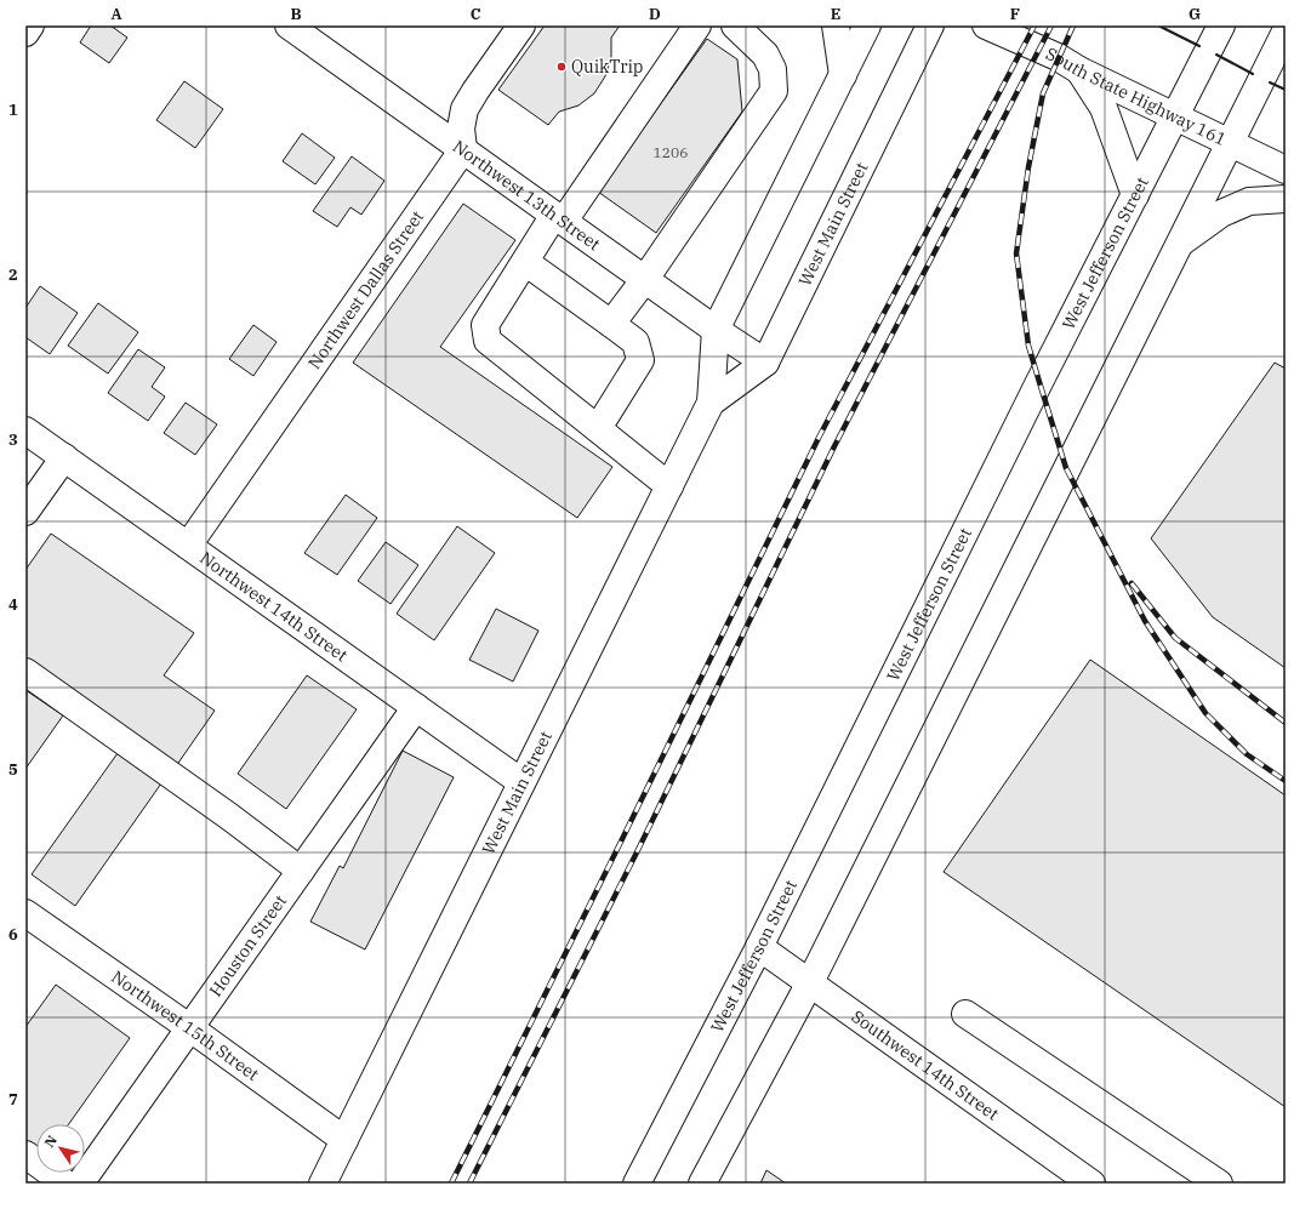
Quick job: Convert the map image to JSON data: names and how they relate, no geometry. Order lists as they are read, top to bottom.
{
  "streets": {
    "main road": [
      "South State Highway 161",
      "Northwest 13th Street",
      "West Main Street",
      "West Jefferson Street",
      "Northwest Dallas Street",
      "Northwest 14th Street",
      "Houston Street",
      "Northwest 15th Street",
      "Southwest 14th Street"
    ]
  },
  "crossings": [
    ["South State Highway 161", "West Jefferson Street"],
    ["Northwest 13th Street", "West Main Street"],
    ["Northwest 13th Street", "Northwest Dallas Street"],
    ["West Main Street", "Northwest 14th Street"],
    ["West Main Street", "Northwest 15th Street"],
    ["West Jefferson Street", "Southwest 14th Street"],
    ["Northwest Dallas Street", "Northwest 14th Street"],
    ["Northwest 14th Street", "Houston Street"],
    ["Houston Street", "Northwest 15th Street"]
  ],
  "places": ["QuikTrip"],
  "house_numbers": ["1206"],
  "north": "top left",
  "grid": {
    "columns": [
      "A",
      "B",
      "C",
      "D",
      "E",
      "F",
      "G"
    ],
    "rows": [
      "1",
      "2",
      "3",
      "4",
      "5",
      "6",
      "7"
    ]
  }
}
